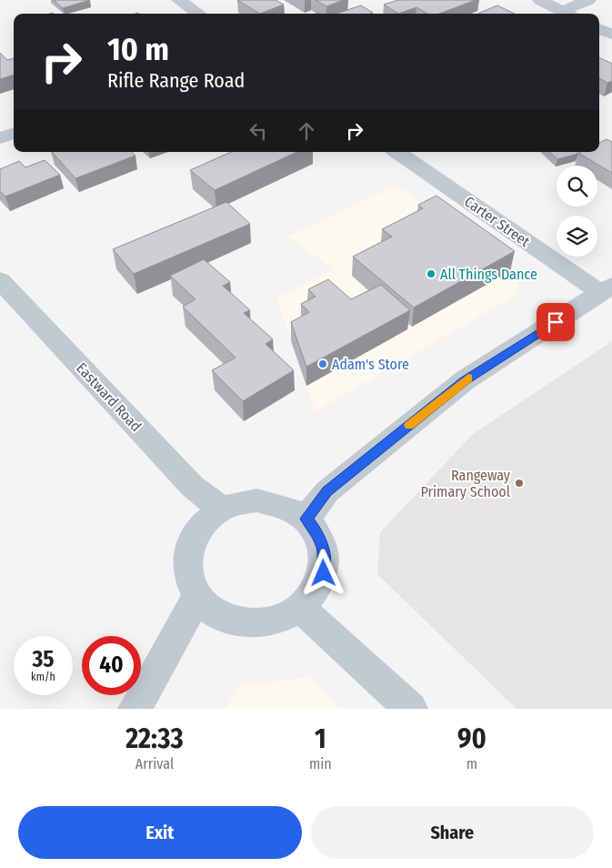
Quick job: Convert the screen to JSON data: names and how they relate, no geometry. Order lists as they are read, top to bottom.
{
  "streets": {
    "street": ["Carter Street", "Eastward Road"]
  },
  "places": ["All Things Dance", "Adam's Store", "Rangeway Primary School"],
  "page": {
    "turn": ["10 m", "Rifle Range Road"],
    "speed": "35 km/h",
    "limit": "40",
    "eta": [
      "22:33",
      "Arrival",
      "1",
      "min",
      "90",
      "m"
    ],
    "buttons": ["Exit", "Share"]
  }
}
